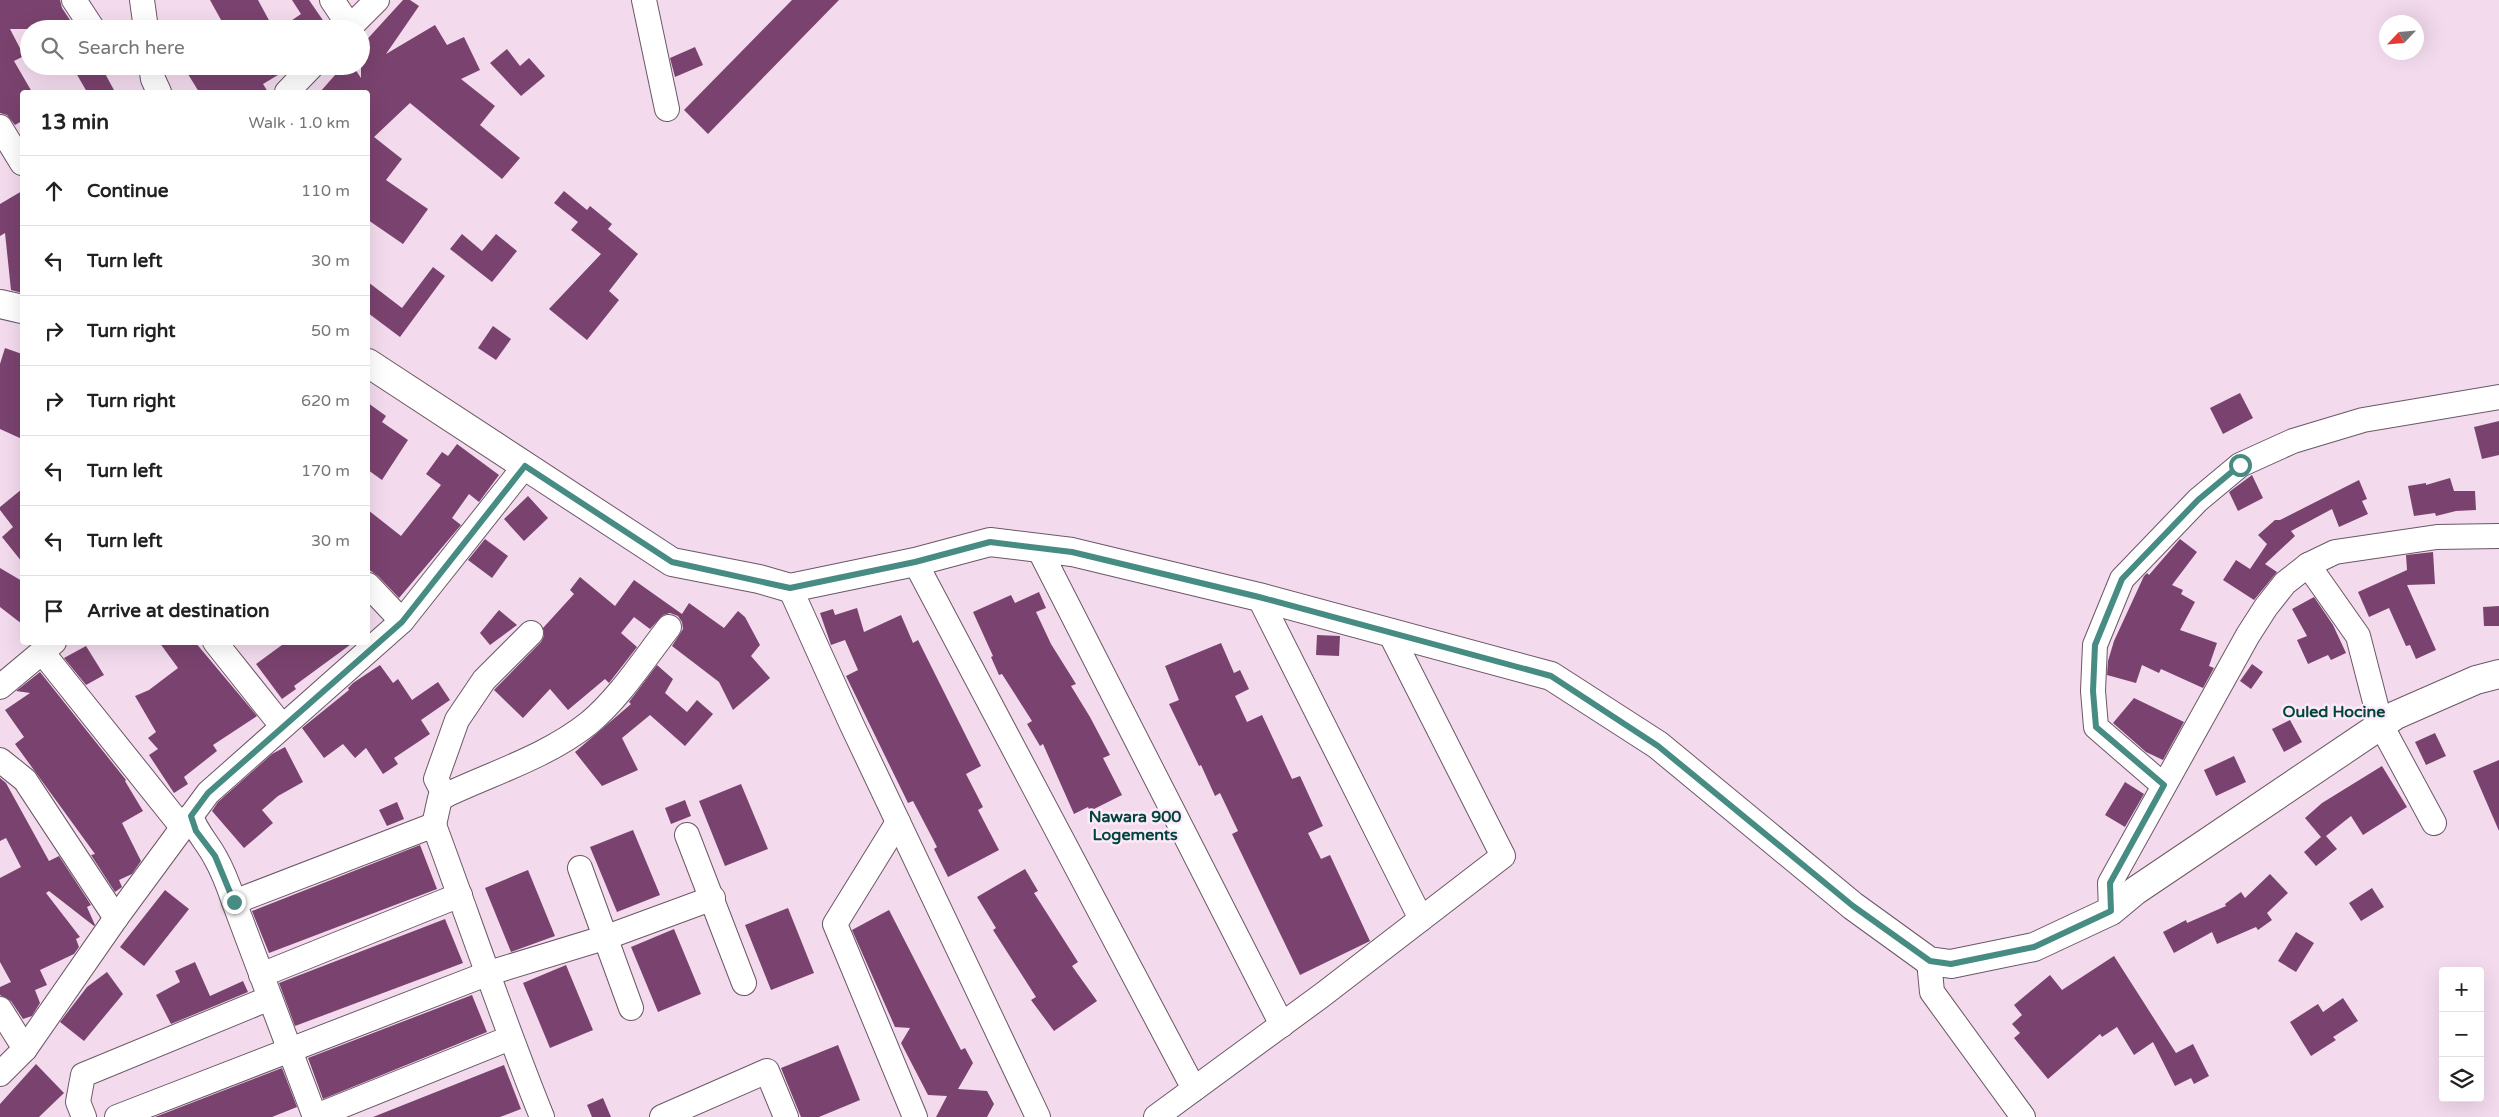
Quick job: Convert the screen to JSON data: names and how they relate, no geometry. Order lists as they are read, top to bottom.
{
  "districts": ["Ouled Hocine", "Nawara 900 Logements"],
  "north": "bottom left",
  "page": {
    "search": "Search here",
    "heading": ["13 min", "Walk · 1.0 km"],
    "list": [
      ["Continue", "110 m"],
      ["Turn left", "30 m"],
      ["Turn right", "50 m"],
      ["Turn right", "620 m"],
      ["Turn left", "170 m"],
      ["Turn left", "30 m"],
      "Arrive at destination"
    ],
    "map_buttons": ["+", "−"]
  }
}
